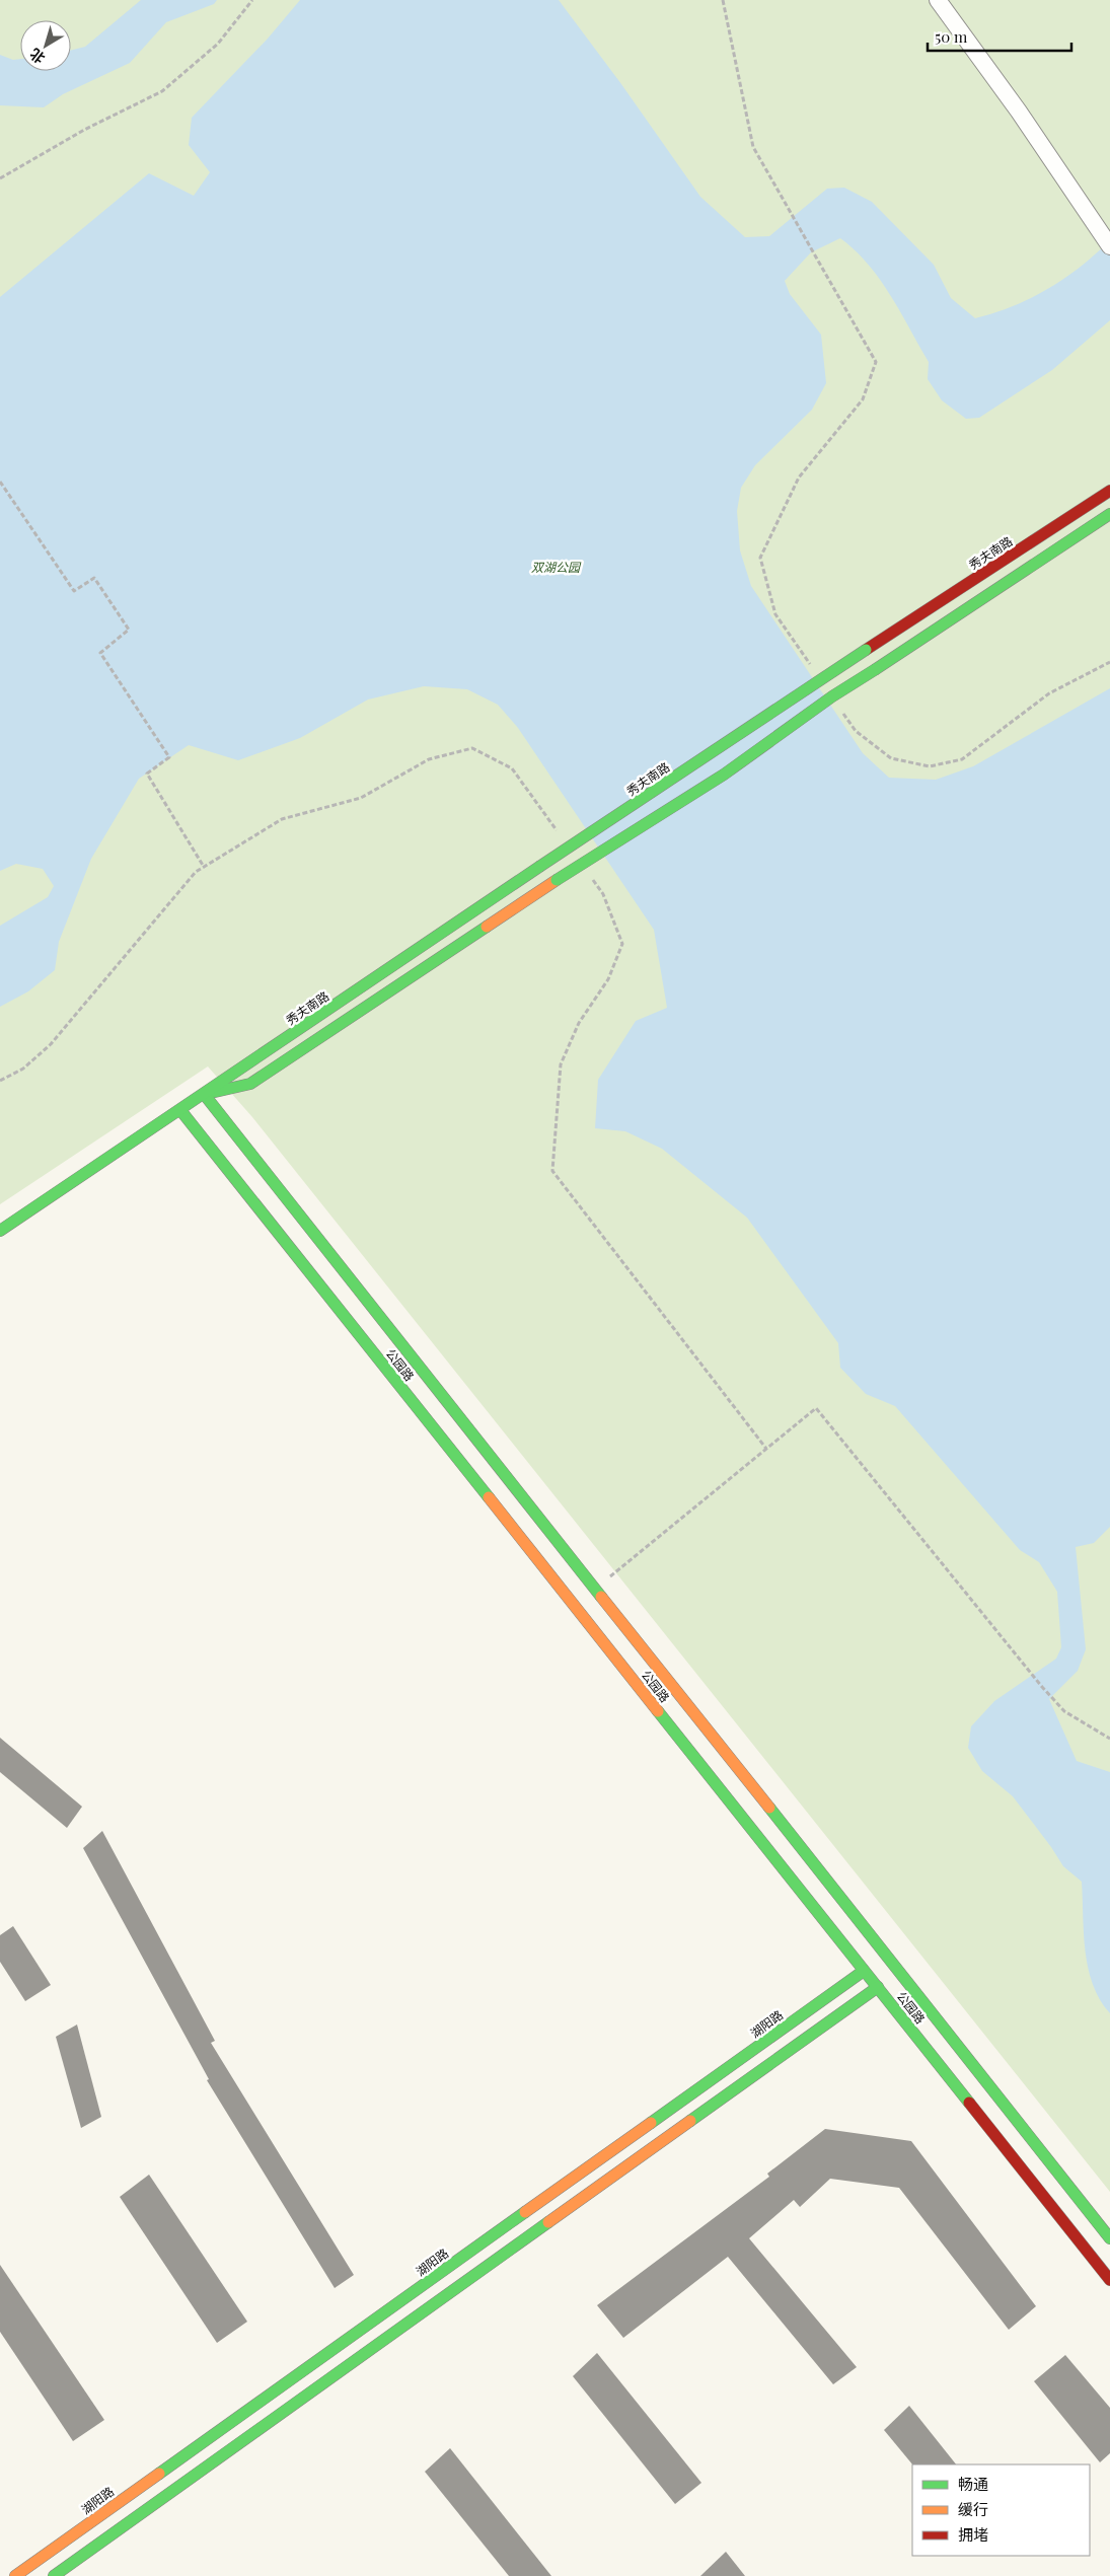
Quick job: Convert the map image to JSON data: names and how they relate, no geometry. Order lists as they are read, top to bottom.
{
  "streets": {
    "street": ["秀夫南路", "公园路", "湖阳路"]
  },
  "crossings": [
    ["秀夫南路", "公园路"],
    ["公园路", "湖阳路"]
  ],
  "parks": ["双湖公园"],
  "legend": ["畅通", "缓行", "拥堵"],
  "scale_bar": "50 m",
  "north": "bottom left"
}
